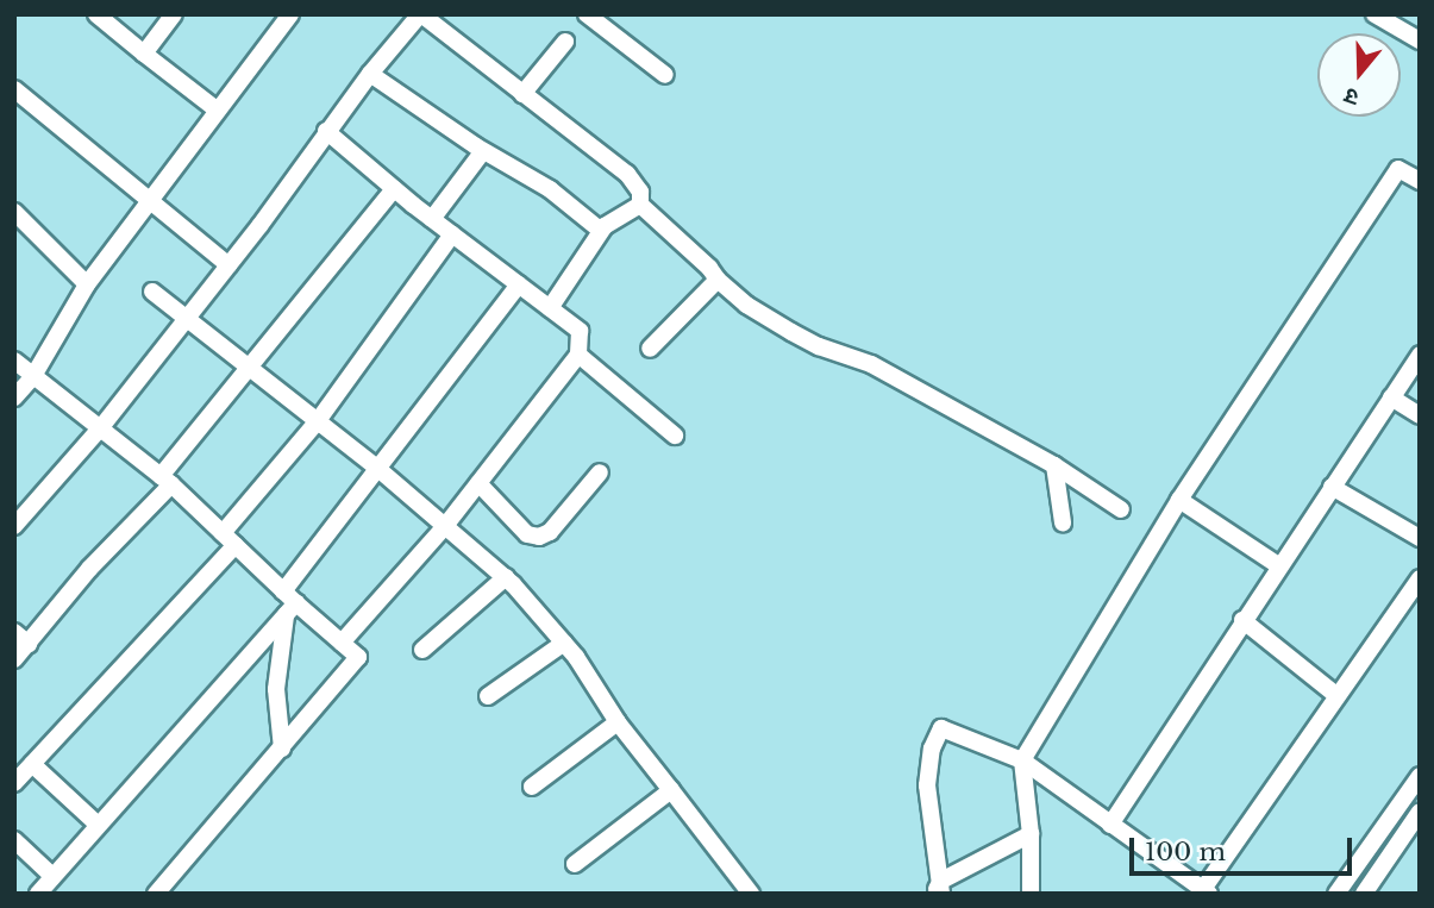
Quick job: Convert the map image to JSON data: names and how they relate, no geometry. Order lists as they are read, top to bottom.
{
  "scale_bar": "100 m",
  "north": "bottom"
}
